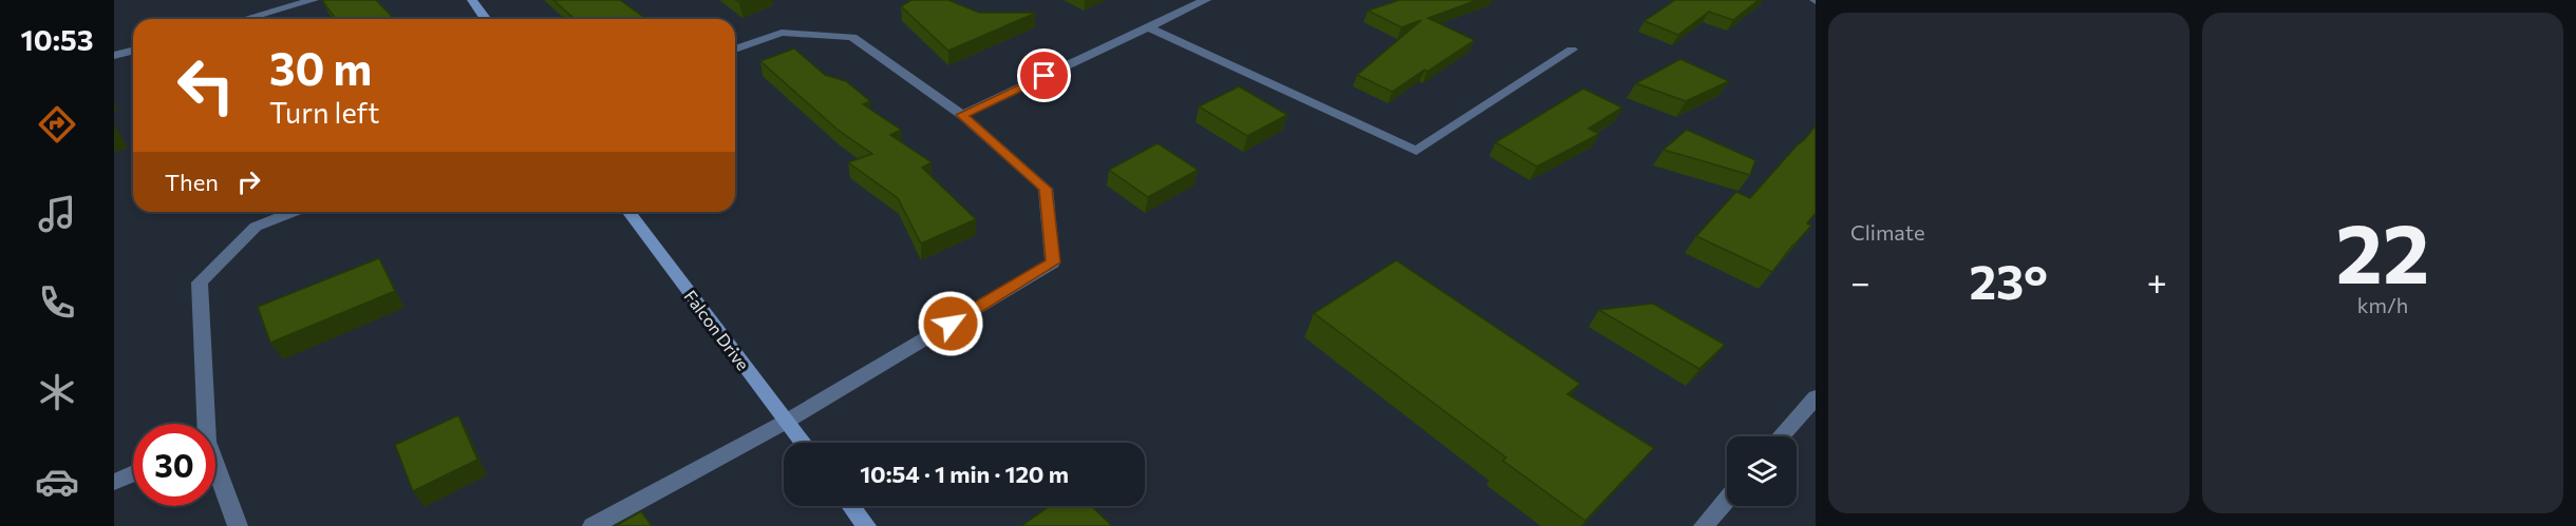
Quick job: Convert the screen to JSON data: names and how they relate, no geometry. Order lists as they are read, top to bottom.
{
  "streets": {
    "street": ["Falcon Drive"]
  },
  "page": {
    "tabs": "10:53",
    "tile": [
      "Climate",
      ["22", "km/h"]
    ],
    "turn": ["30 m", "Turn left"],
    "then": "Then",
    "heat": ["−", "23°", "+"],
    "limit": "30",
    "trip": "10:54 · 1 min · 120 m"
  }
}
